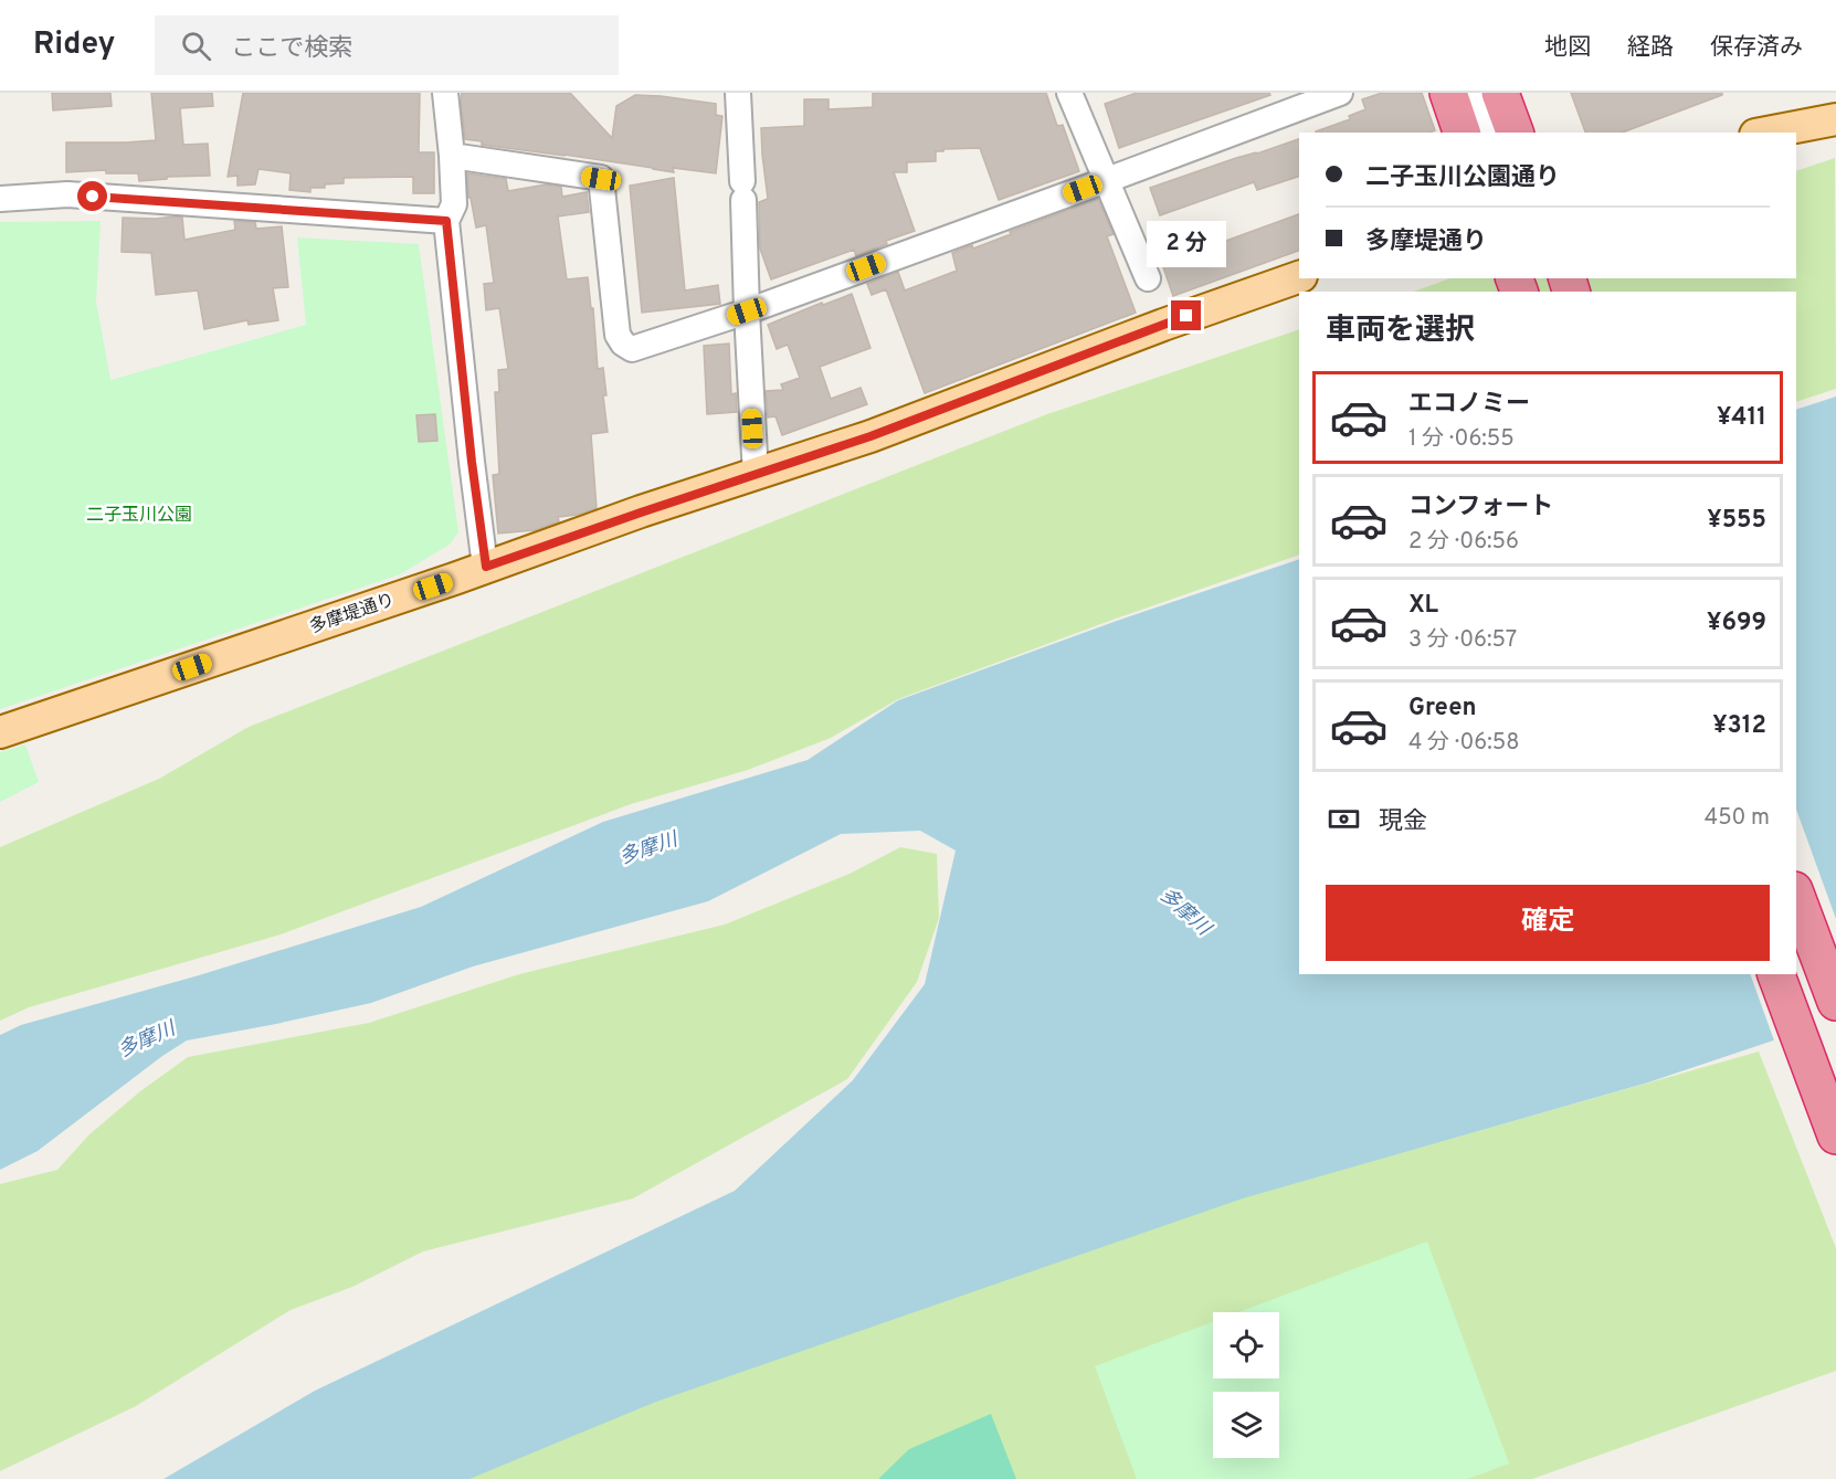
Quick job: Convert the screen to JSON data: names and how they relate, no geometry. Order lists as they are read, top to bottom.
{
  "streets": {
    "main road": ["多摩堤通り"]
  },
  "water": ["多摩川"],
  "parks": ["二子玉川公園"],
  "page": {
    "header": "Ridey",
    "search": "ここで検索",
    "nav": ["地図", "経路", "保存済み"],
    "banner": ["二子玉川公園通り", "多摩堤通り"],
    "bubble": "2 分",
    "heading": "車両を選択",
    "list": [
      {
        "name": "エコノミー",
        "note": "1 分 · 06:55",
        "value": "¥411"
      },
      {
        "name": "コンフォート",
        "note": "2 分 · 06:56",
        "value": "¥555"
      },
      {
        "name": "XL",
        "note": "3 分 · 06:57",
        "value": "¥699"
      },
      {
        "name": "Green",
        "note": "4 分 · 06:58",
        "value": "¥312"
      }
    ],
    "pay": ["現金", "450 m"],
    "buttons": "確定"
  }
}
